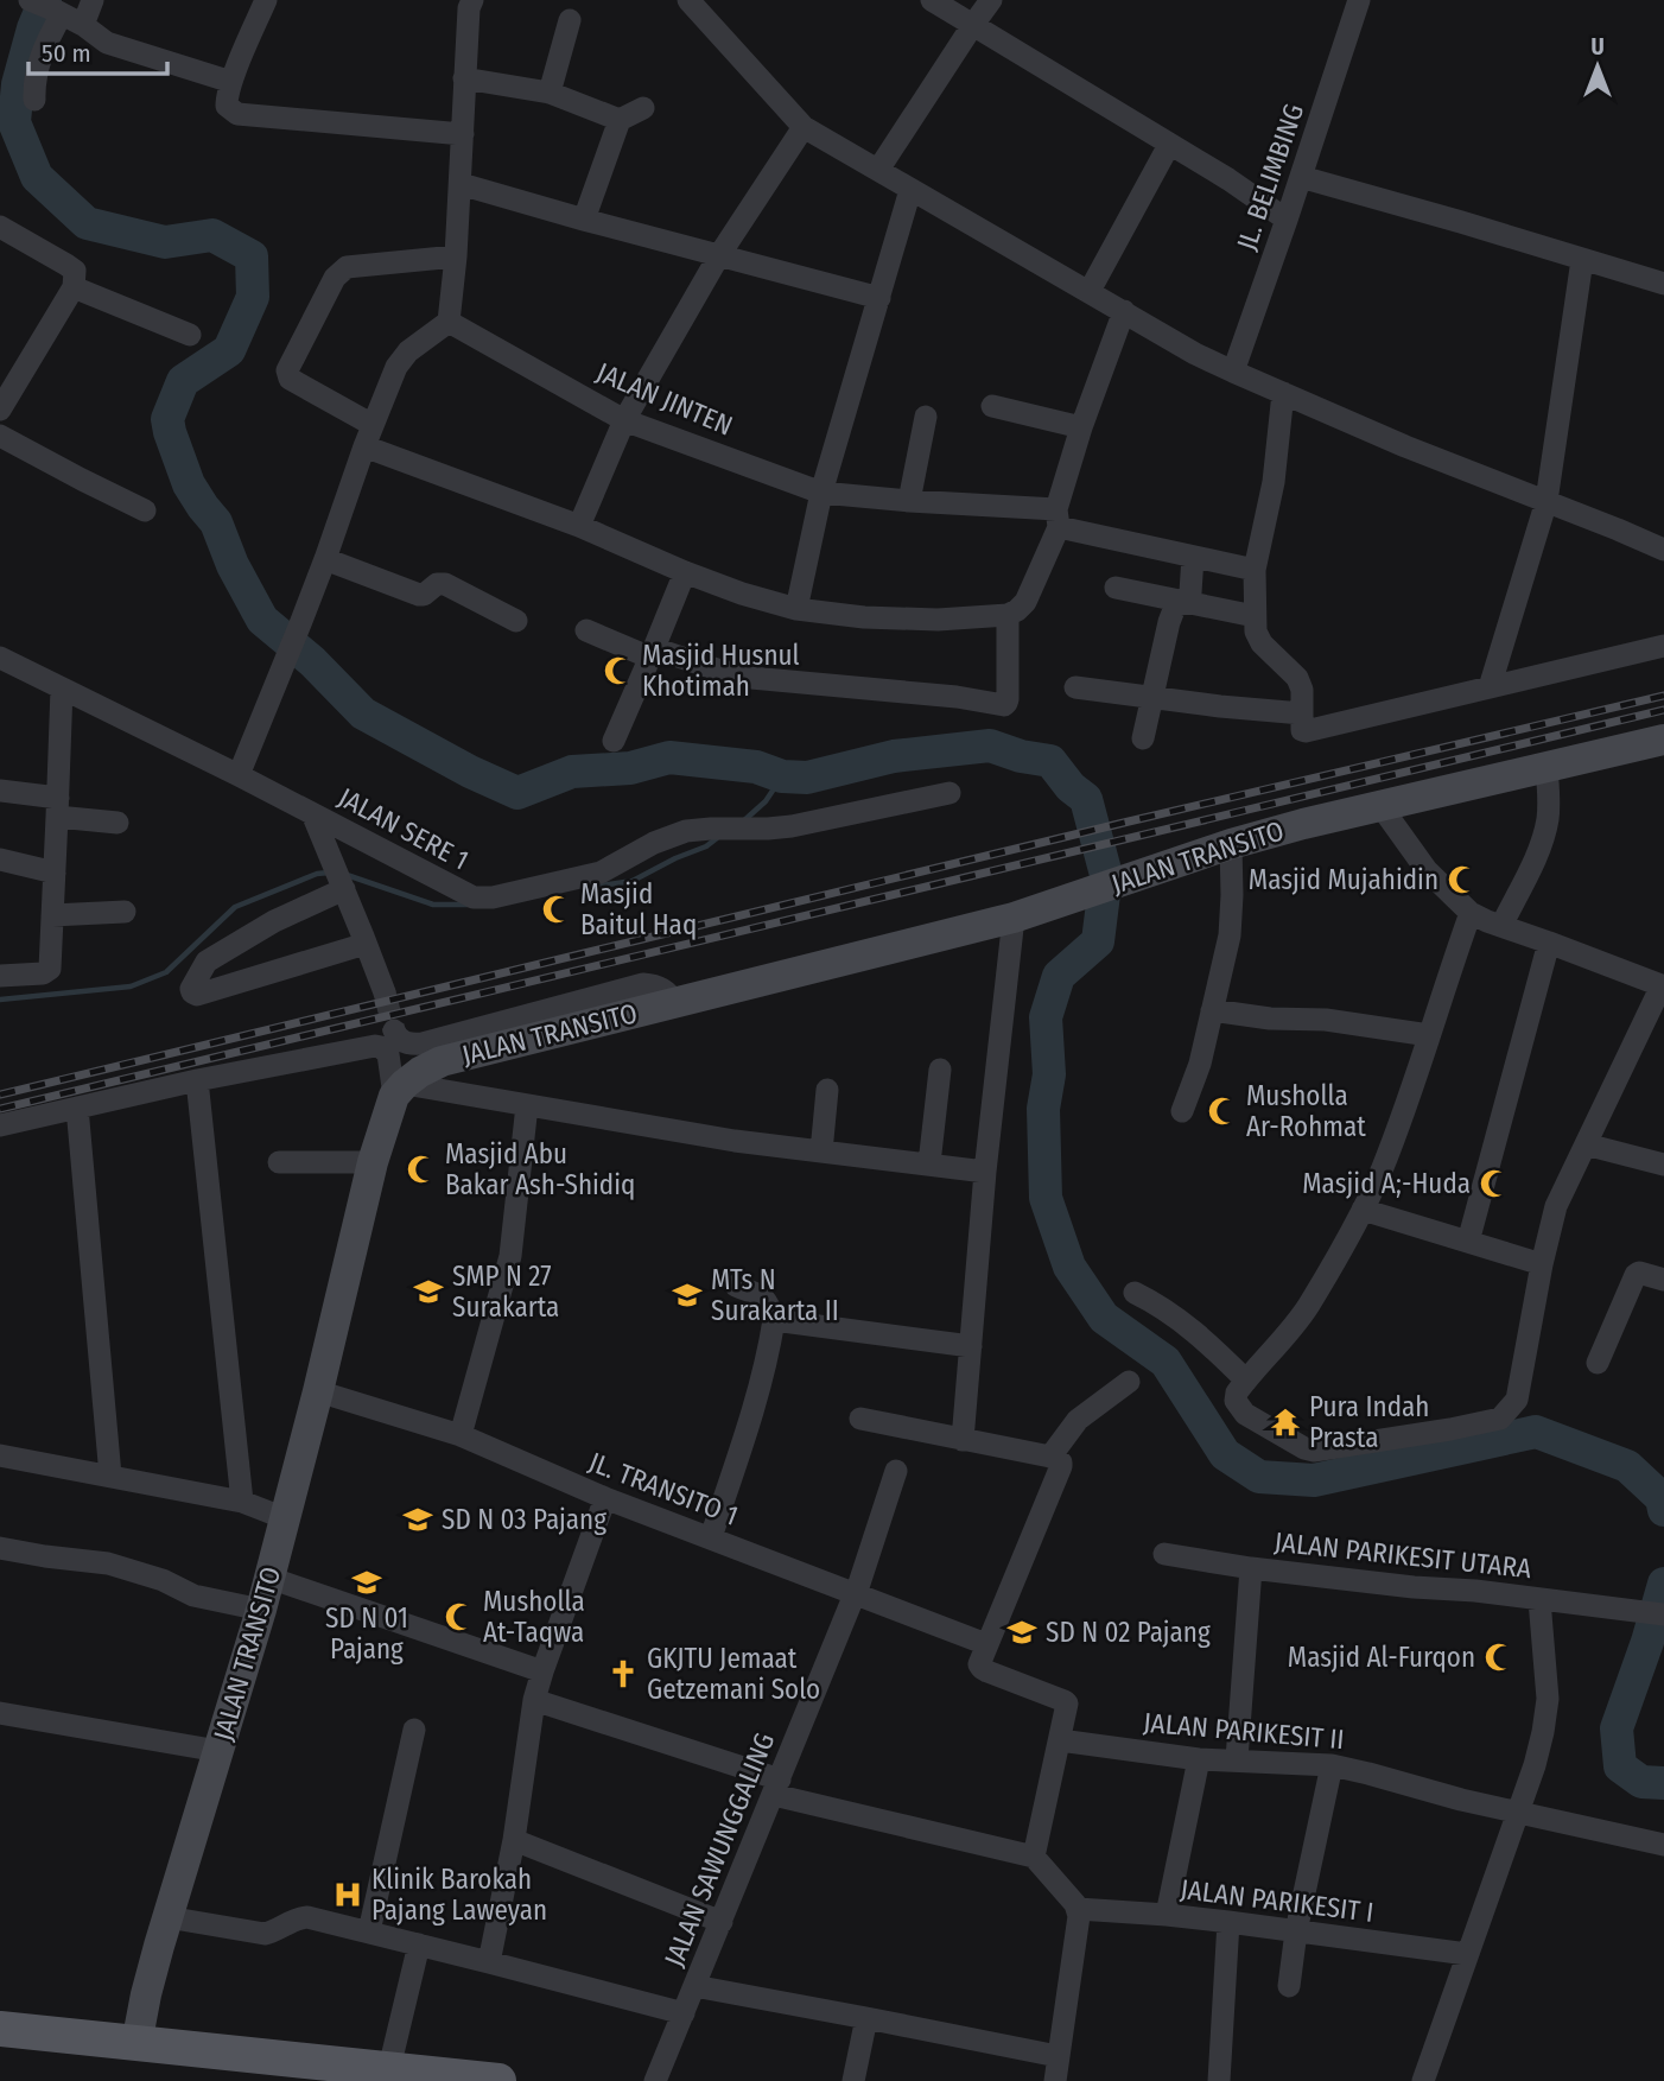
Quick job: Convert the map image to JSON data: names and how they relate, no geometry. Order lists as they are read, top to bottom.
{
  "streets": {
    "main road": ["JALAN TRANSITO"],
    "street": [
      "JL. BELIMBING",
      "JALAN JINTEN",
      "JALAN SERE 1",
      "JL. TRANSITO 1",
      "JALAN PARIKESIT UTARA",
      "JALAN PARIKESIT II",
      "JALAN SAWUNGGALING",
      "JALAN PARIKESIT I"
    ]
  },
  "crossings": [
    ["JALAN TRANSITO", "JL. TRANSITO 1"],
    ["JL. TRANSITO 1", "JALAN SAWUNGGALING"]
  ],
  "places": {
    "mosque": [
      "Masjid Husnul Khotimah",
      "Masjid Mujahidin",
      "Masjid Baitul Haq",
      "Musholla Ar-Rohmat",
      "Masjid Abu Bakar Ash-Shidiq",
      "Masjid A;-Huda",
      "Musholla At-Taqwa",
      "Masjid Al-Furqon"
    ],
    "school or university": [
      "SMP N 27 Surakarta",
      "MTs N Surakarta II",
      "SD N 03 Pajang",
      "SD N 01 Pajang",
      "SD N 02 Pajang"
    ],
    "temple": ["Pura Indah Prasta"],
    "church": ["GKJTU Jemaat Getzemani Solo"],
    "hospital": ["Klinik Barokah Pajang Laweyan"]
  },
  "scale_bar": "50 m",
  "north": "top"
}
